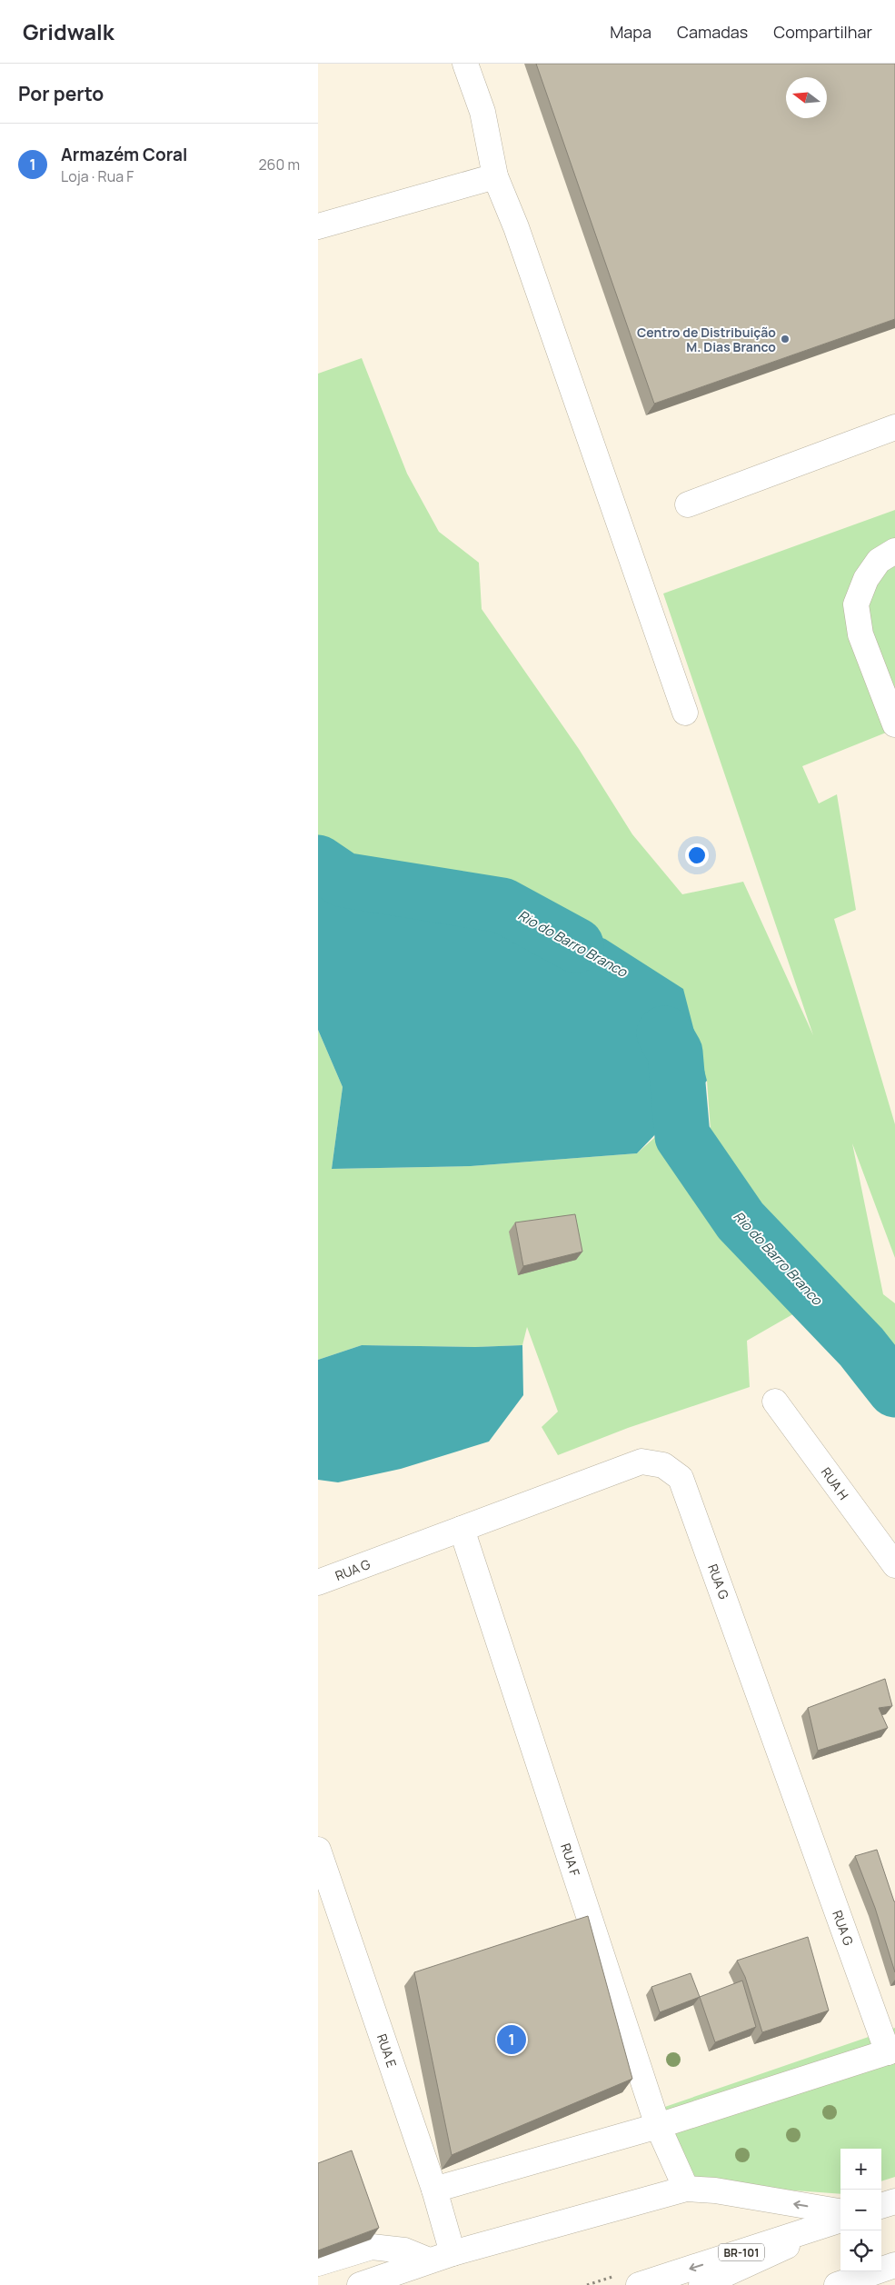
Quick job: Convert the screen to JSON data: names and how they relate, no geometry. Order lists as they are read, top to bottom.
{
  "streets": {
    "main road": [
      "RUA H",
      "RUA G",
      "RUA F",
      "RUA E",
      "BR-101"
    ]
  },
  "crossings": [
    ["RUA G", "RUA F"]
  ],
  "water": ["Rio do Barro Branco"],
  "places": ["Centro de Distribuição M. Dias Branco"],
  "north": "left",
  "page": {
    "header": "Gridwalk",
    "nav": ["Mapa", "Camadas", "Compartilhar"],
    "heading": "Por perto",
    "list": [
      {
        "mark": "1",
        "name": "Armazém Coral",
        "note": "Loja · Rua F",
        "value": "260 m"
      }
    ],
    "pins": "1",
    "map_buttons": ["+", "−"]
  }
}
